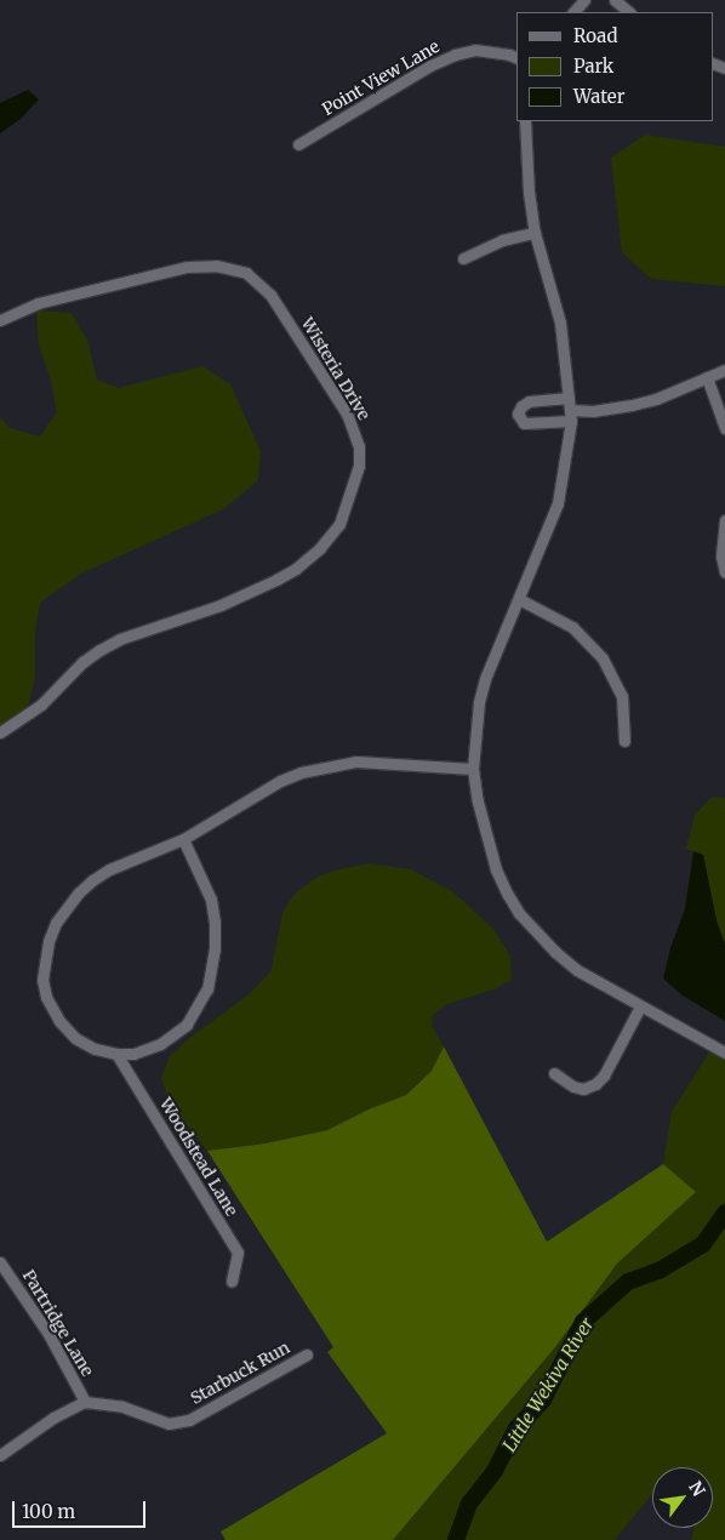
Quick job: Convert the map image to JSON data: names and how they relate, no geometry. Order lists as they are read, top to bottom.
{
  "streets": {
    "street": [
      "Point View Lane",
      "Wisteria Drive",
      "Woodstead Lane",
      "Partridge Lane",
      "Starbuck Run"
    ]
  },
  "crossings": [
    ["Partridge Lane", "Starbuck Run"]
  ],
  "water": ["Little Wekiva River"],
  "legend": ["Road", "Park", "Water"],
  "scale_bar": "100 m",
  "north": "top right"
}
